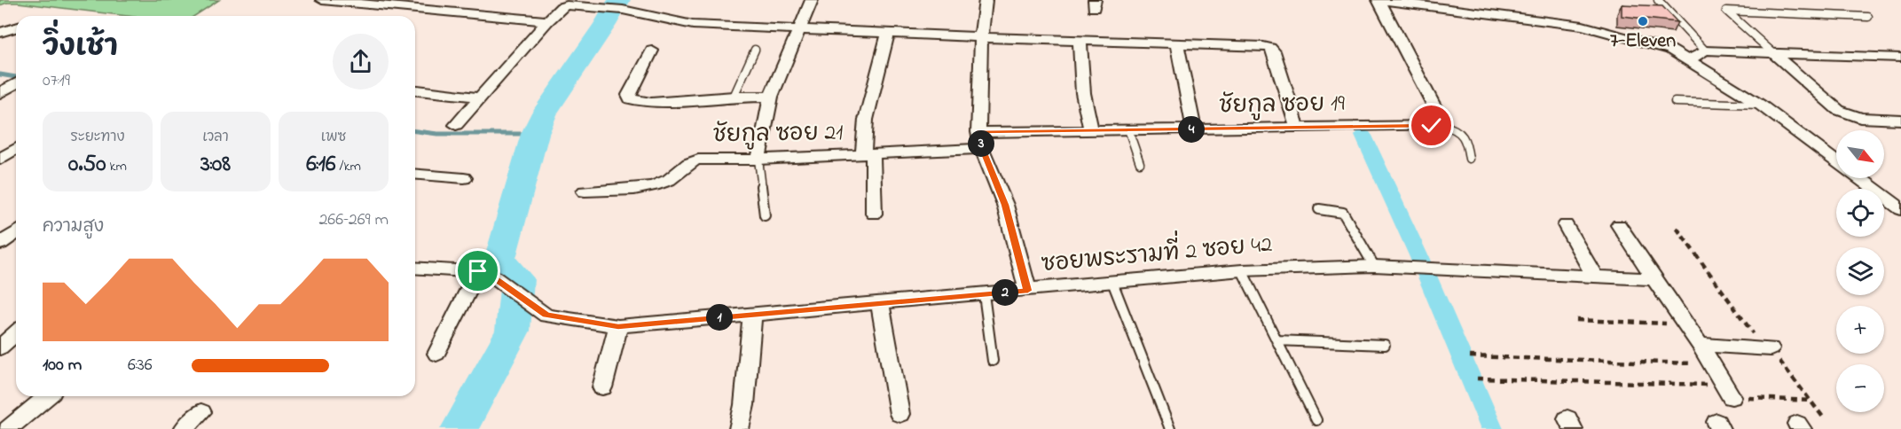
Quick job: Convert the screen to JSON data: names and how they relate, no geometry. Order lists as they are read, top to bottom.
{
  "streets": {
    "street": ["ชัยกูล ซอย 19", "ชัยกูล ซอย 21", "ซอยพระรามที่ 2 ซอย 42"]
  },
  "places": ["7-Eleven"],
  "north": "bottom right",
  "page": {
    "heading": ["วิ่งเช้า", "07:19"],
    "stats": [
      ["ระยะทาง", "0.50 km"],
      ["เวลา", "3:08"],
      ["เพซ", "6:16 /km"]
    ],
    "pins": [
      "4",
      "3",
      "2",
      "1"
    ],
    "map_buttons": ["+", "−"],
    "chart": ["ความสูง", "266–269 m"],
    "list": [
      {
        "name": "100 m",
        "note": "6:36"
      }
    ]
  }
}
